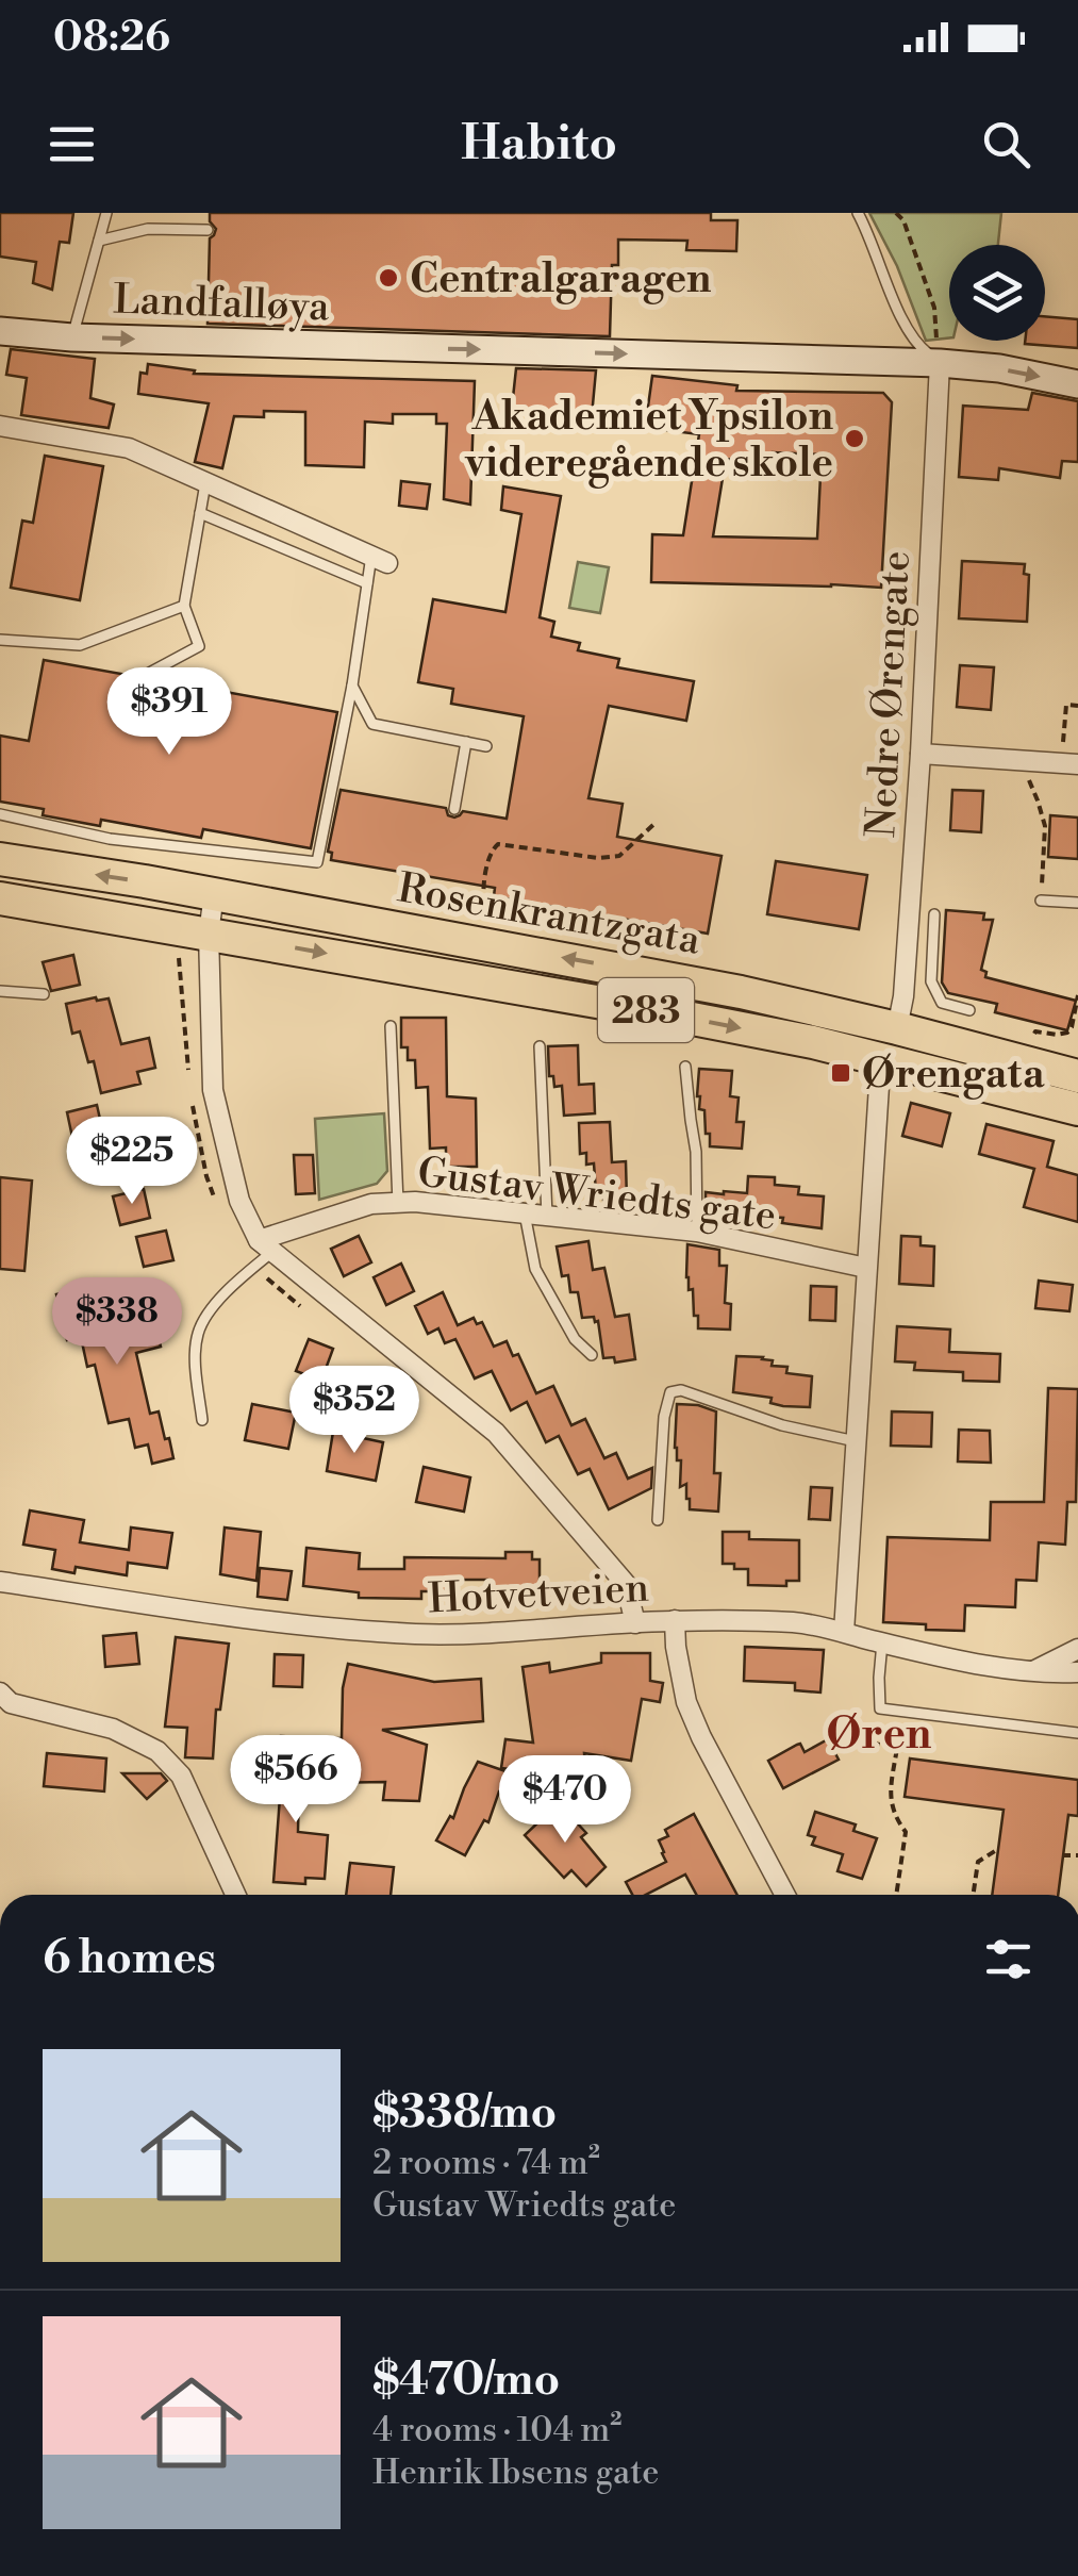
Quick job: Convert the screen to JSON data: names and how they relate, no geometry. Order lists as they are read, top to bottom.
{
  "streets": {
    "main road": ["Landfalløya", "Rosenkrantzgata", "283"],
    "street": ["Nedre Ørengate", "Gustav Wriedts gate", "Hotvetveien"]
  },
  "crossings": [
    ["Landfalløya", "Nedre Ørengate"],
    ["Nedre Ørengate", "Rosenkrantzgata"]
  ],
  "one_way": ["Landfalløya"],
  "districts": ["Øren"],
  "places": {
    "other": ["Centralgaragen", "Akademiet Ypsilon videregående skole"],
    "transit": ["Ørengata"]
  },
  "page": {
    "status": "08:26",
    "header": "Habito",
    "price": [
      "$391",
      "$225",
      "$338",
      "$352",
      "$566",
      "$470"
    ],
    "heading": "6 homes",
    "list": [
      {
        "name": "$338/mo",
        "note": "2 rooms · 74 m² · Gustav Wriedts gate"
      },
      {
        "name": "$470/mo",
        "note": "4 rooms · 104 m² · Henrik Ibsens gate"
      }
    ]
  }
}
